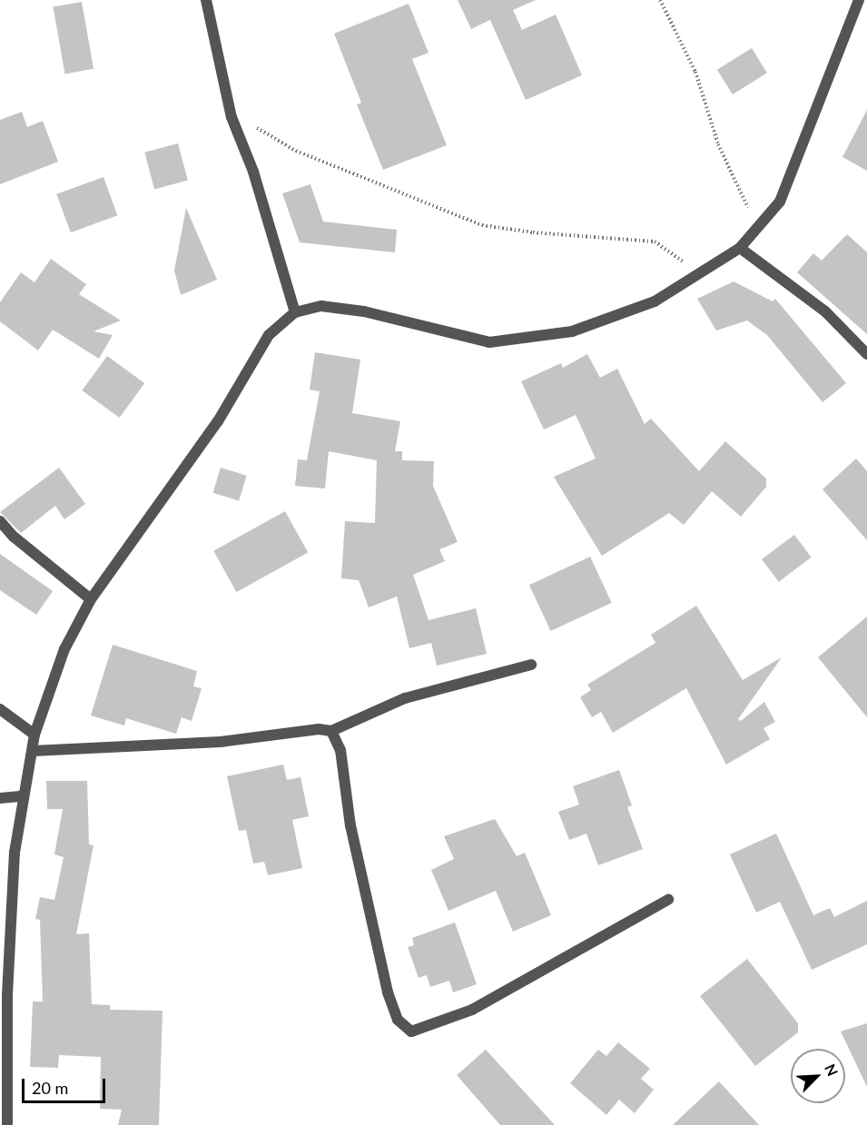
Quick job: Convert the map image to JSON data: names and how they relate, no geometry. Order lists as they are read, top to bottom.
{
  "scale_bar": "20 m",
  "north": "top right"
}
